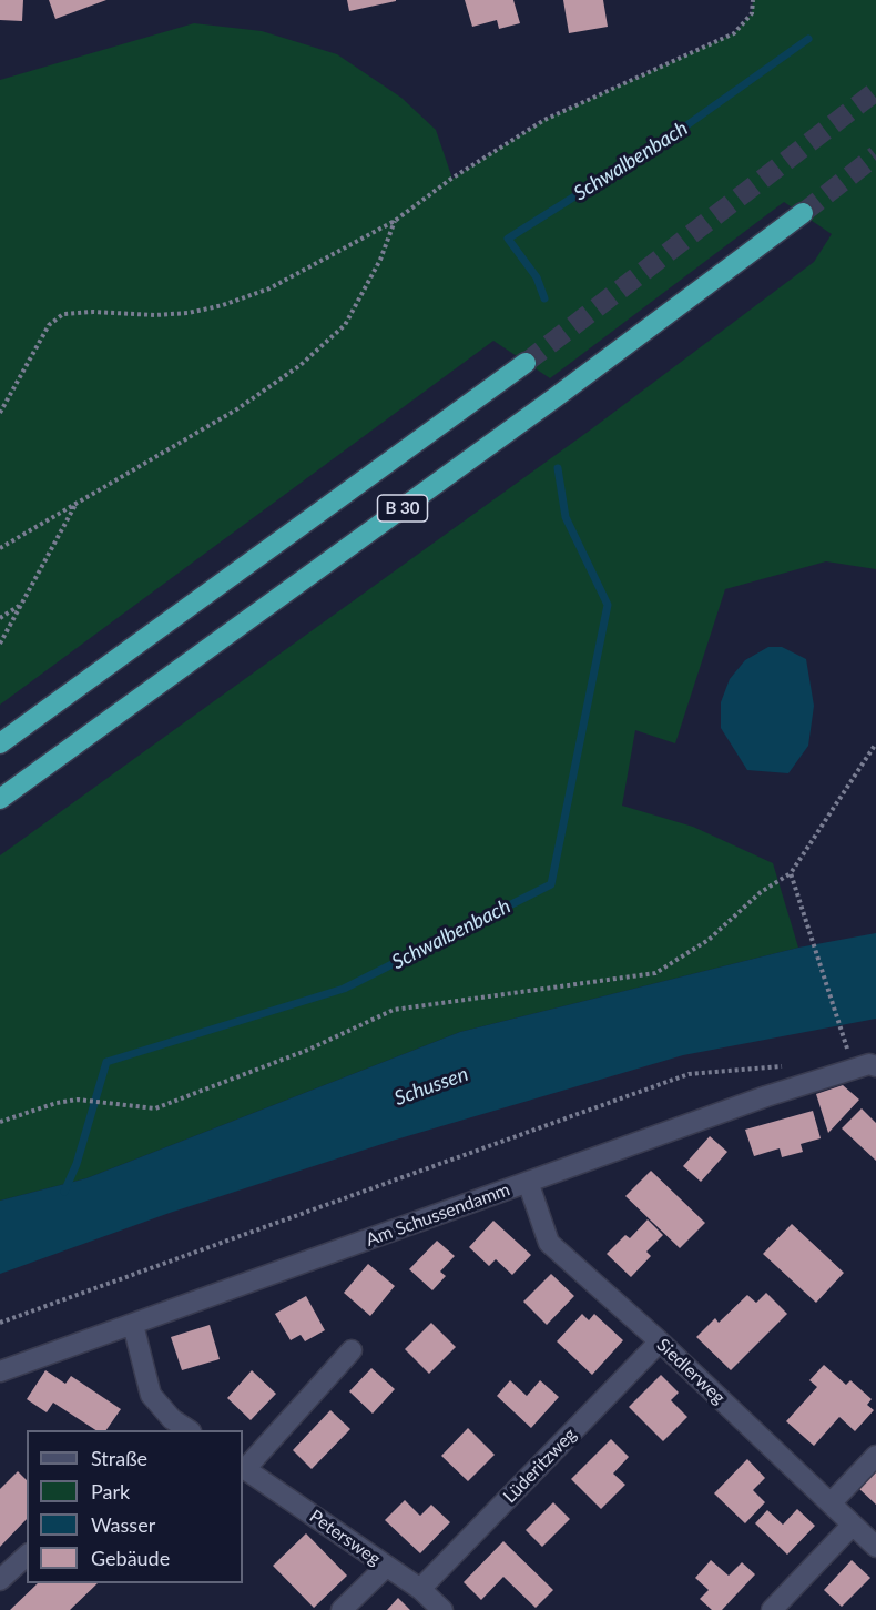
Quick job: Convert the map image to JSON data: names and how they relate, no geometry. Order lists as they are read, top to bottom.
{
  "streets": {
    "highway": ["B 30"],
    "street": [
      "Am Schussendamm",
      "Siedlerweg",
      "Lüderitzweg",
      "Petersweg"
    ]
  },
  "crossings": [
    ["Am Schussendamm", "Siedlerweg"],
    ["Siedlerweg", "Lüderitzweg"],
    ["Lüderitzweg", "Petersweg"]
  ],
  "water": ["Schwalbenbach", "Schussen"],
  "legend": [
    "Straße",
    "Park",
    "Wasser",
    "Gebäude"
  ]
}
